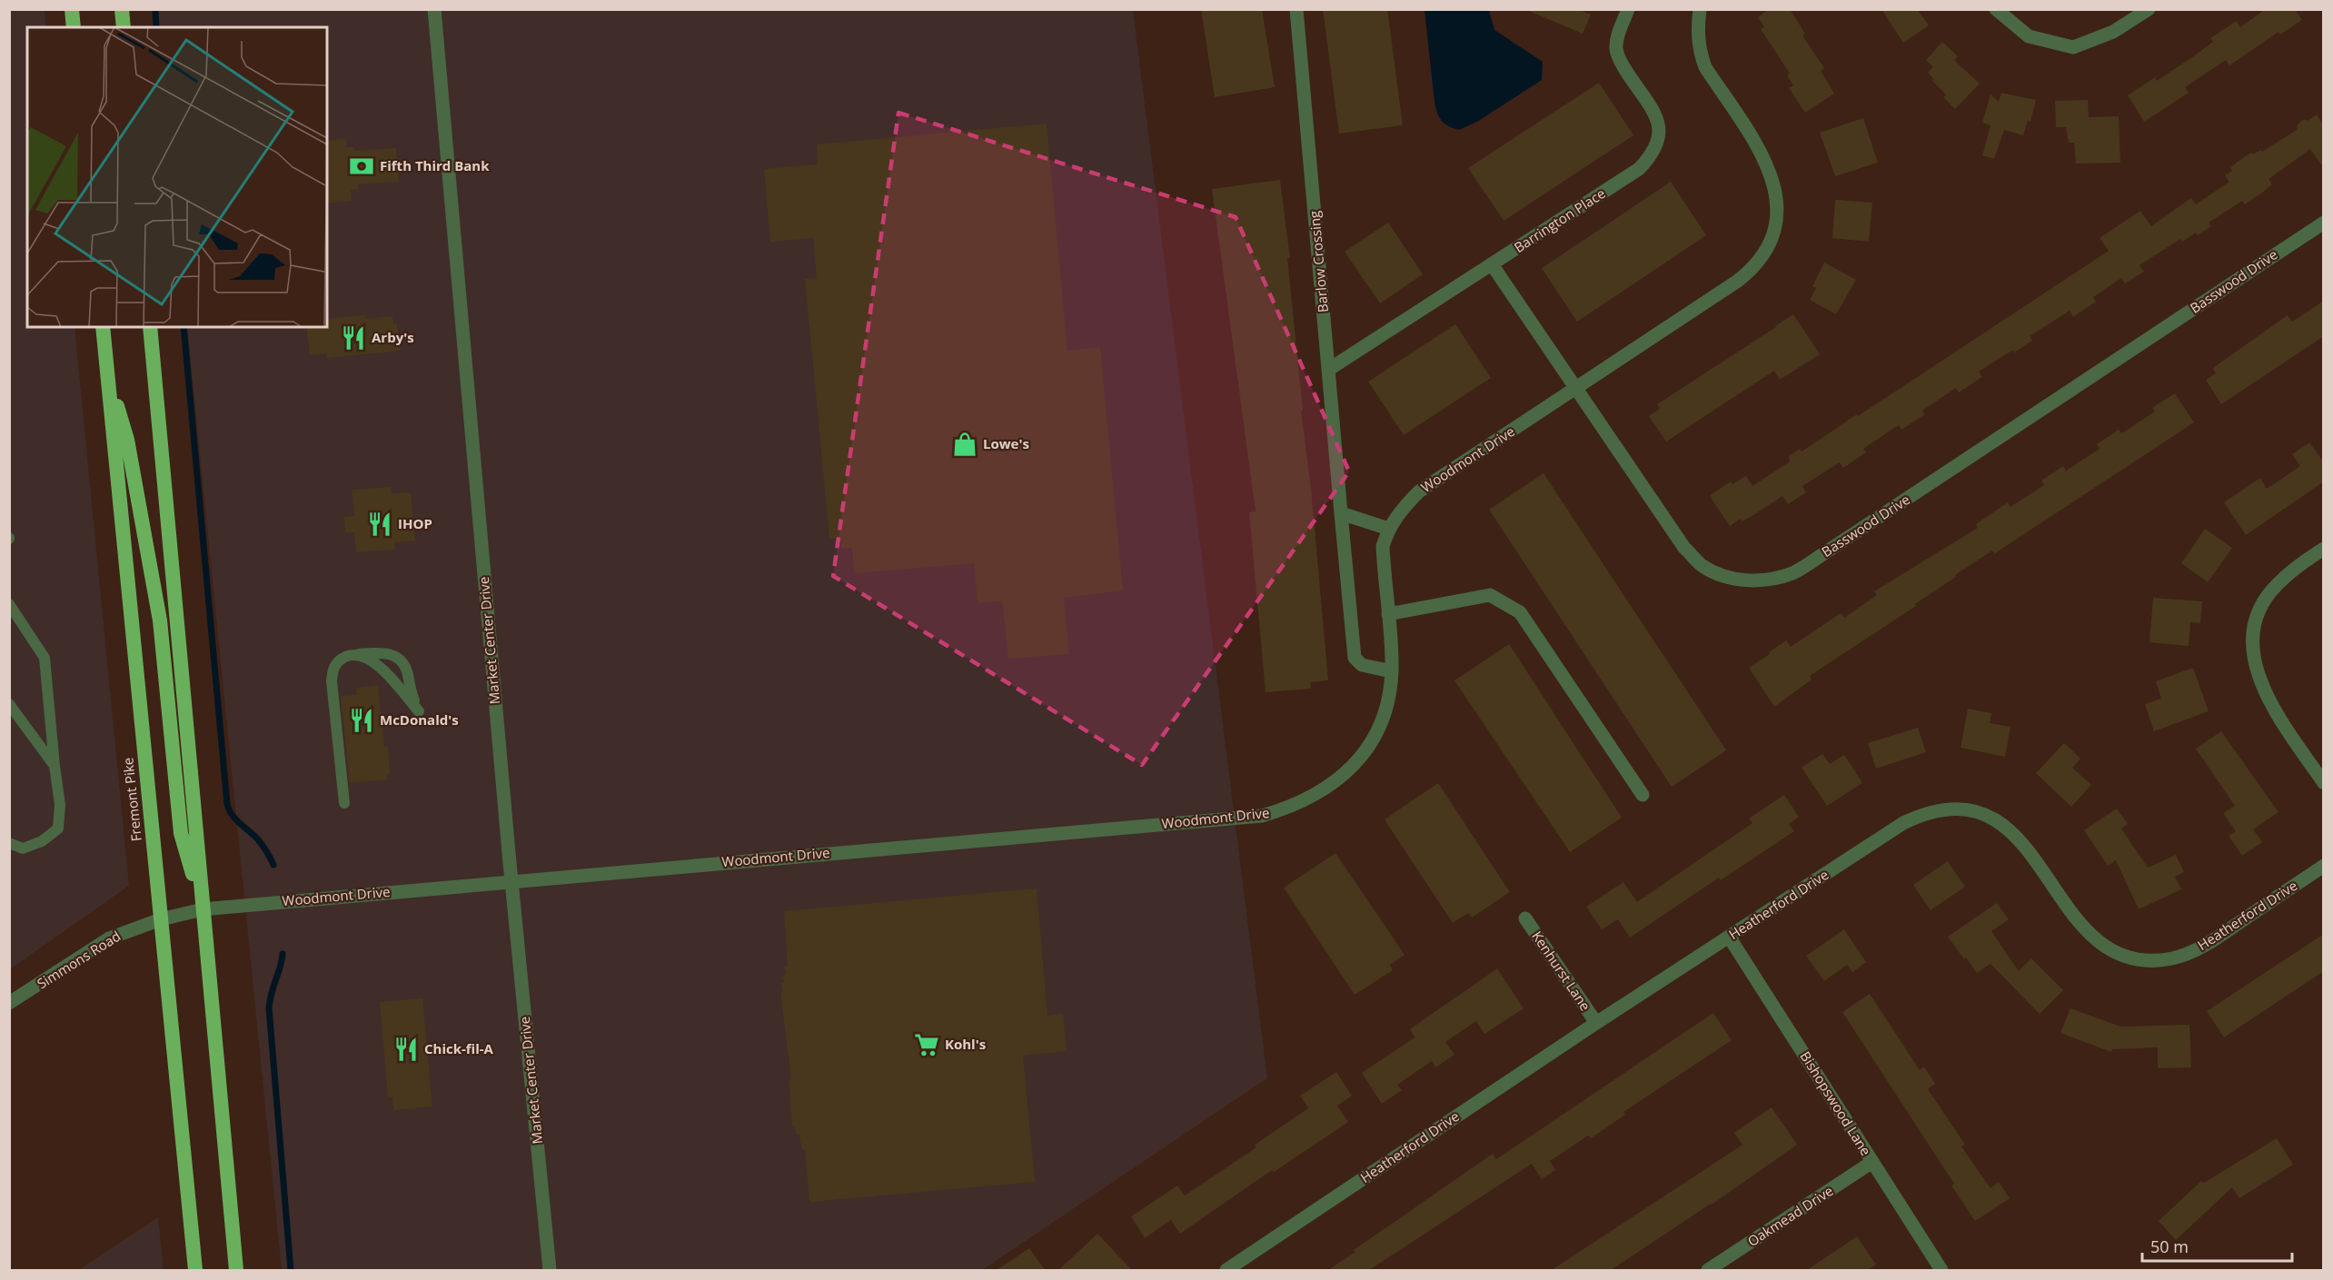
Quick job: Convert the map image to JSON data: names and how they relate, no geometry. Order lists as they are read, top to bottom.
{
  "streets": {
    "highway": ["Fremont Pike"],
    "street": [
      "Barrington Place",
      "Barlow Crossing",
      "Basswood Drive",
      "Woodmont Drive",
      "Market Center Drive",
      "Heatherford Drive",
      "Simmons Road",
      "Kenhurst Lane",
      "Bishopswood Lane",
      "Oakmead Drive"
    ]
  },
  "crossings": [
    ["Barrington Place", "Barlow Crossing"],
    ["Barrington Place", "Basswood Drive"],
    ["Barlow Crossing", "Woodmont Drive"],
    ["Basswood Drive", "Woodmont Drive"],
    ["Woodmont Drive", "Market Center Drive"],
    ["Woodmont Drive", "Simmons Road"],
    ["Fremont Pike", "Simmons Road"],
    ["Heatherford Drive", "Kenhurst Lane"],
    ["Heatherford Drive", "Bishopswood Lane"],
    ["Bishopswood Lane", "Oakmead Drive"]
  ],
  "places": {
    "bank": ["Fifth Third Bank"],
    "restaurant": [
      "Arby's",
      "IHOP",
      "McDonald's",
      "Chick-fil-A"
    ],
    "shop": ["Lowe's"],
    "supermarket": ["Kohl's"]
  },
  "scale_bar": "50 m"
}
